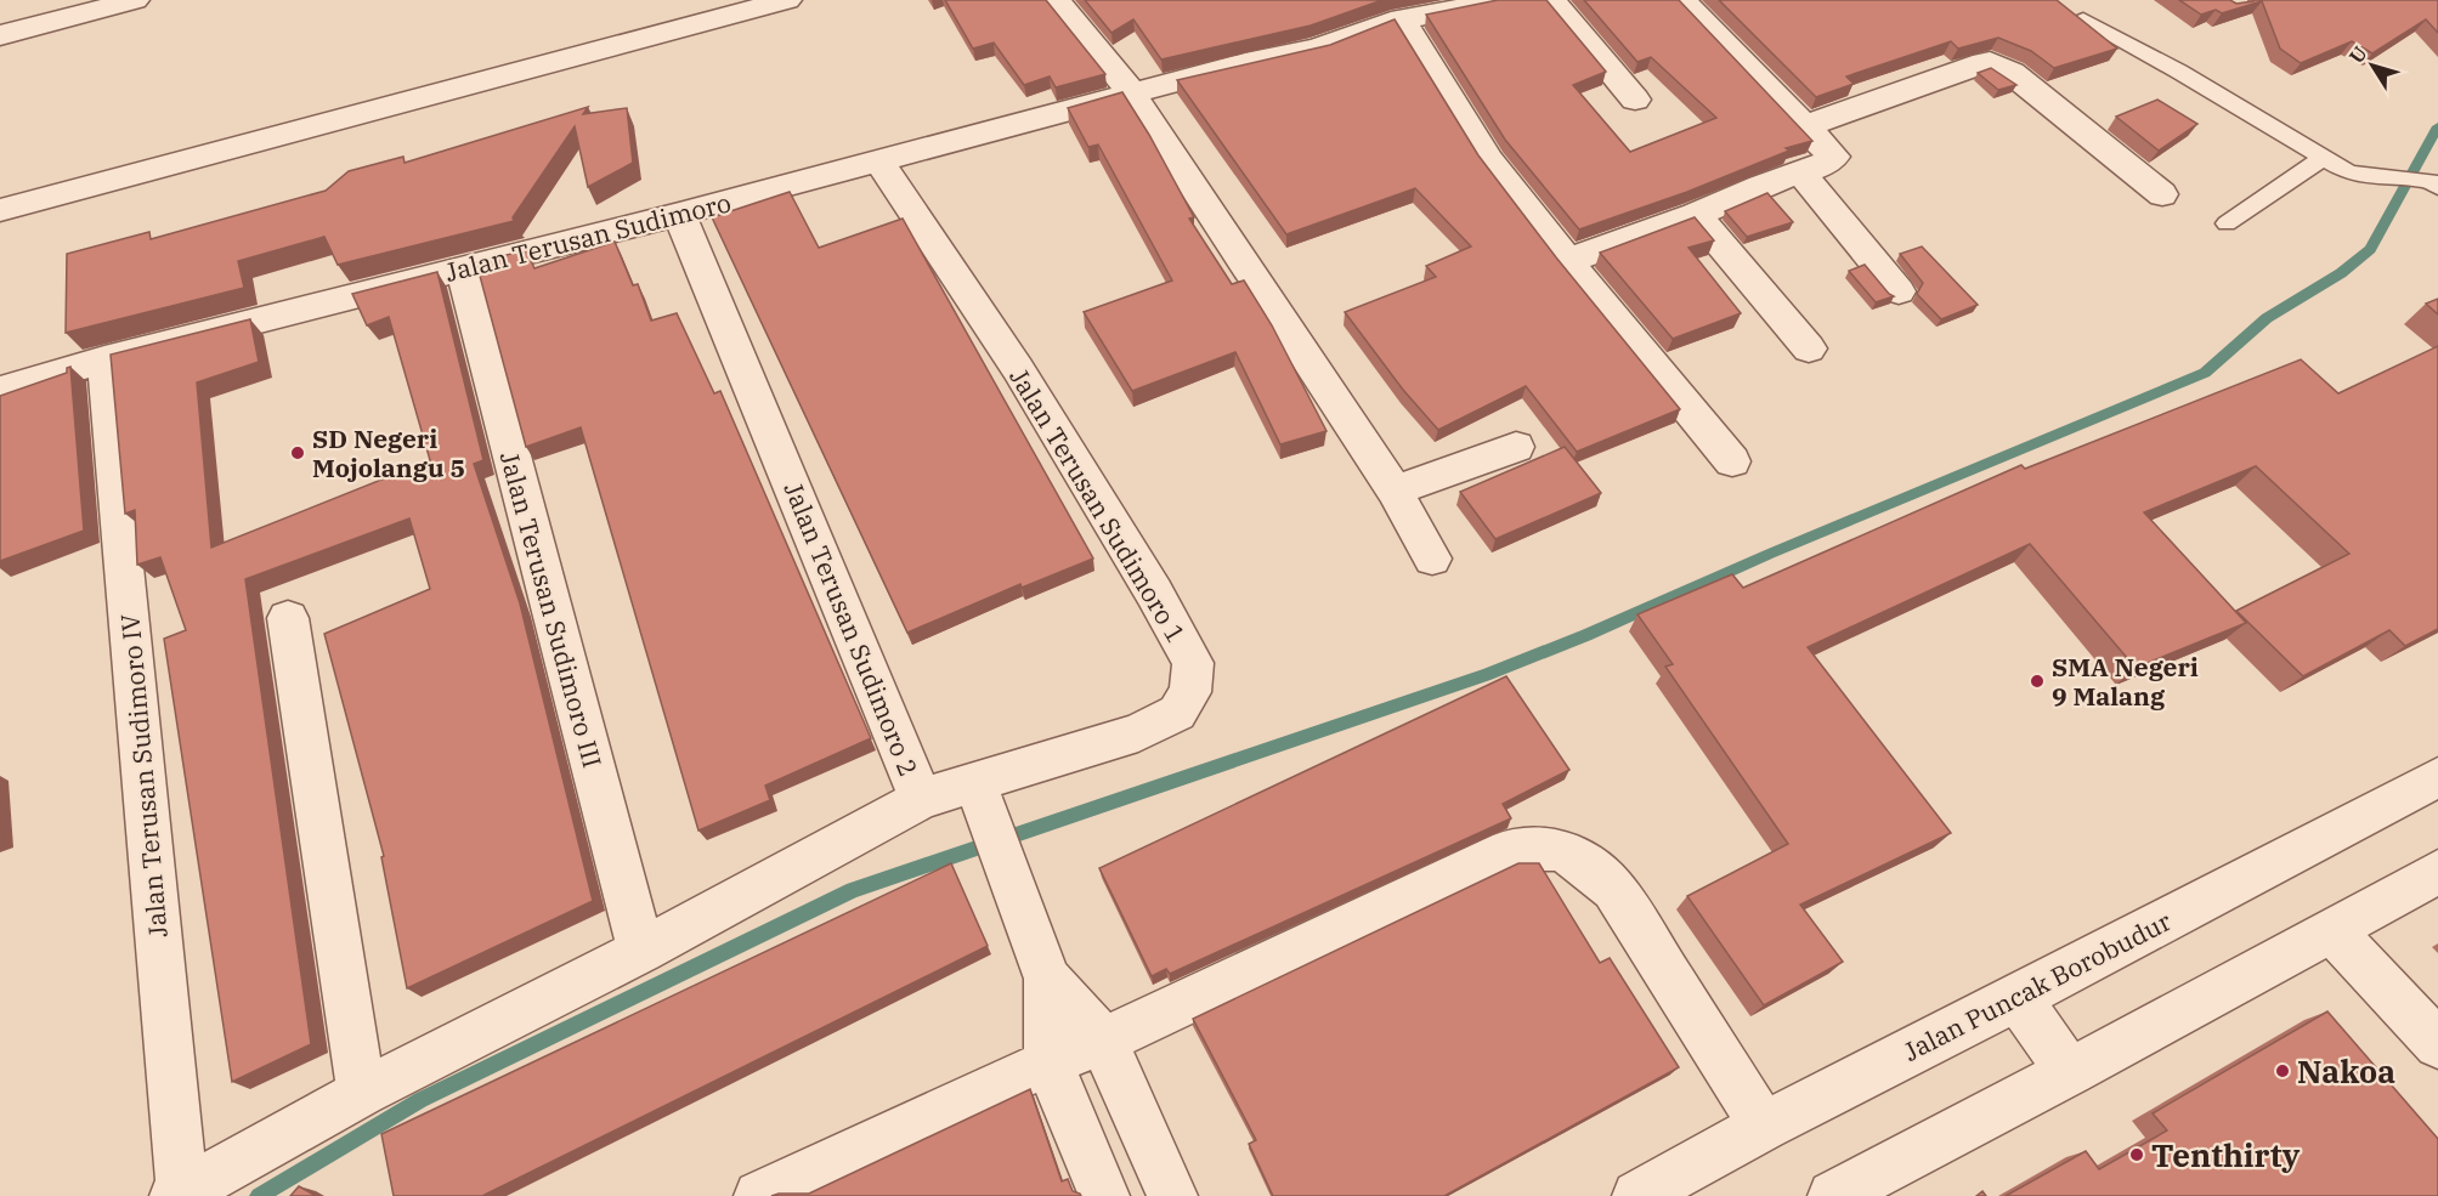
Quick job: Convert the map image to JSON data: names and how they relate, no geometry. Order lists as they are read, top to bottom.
{
  "streets": {
    "street": [
      "Jalan Terusan Sudimoro",
      "Jalan Terusan Sudimoro 1",
      "Jalan Terusan Sudimoro III",
      "Jalan Terusan Sudimoro 2",
      "Jalan Terusan Sudimoro IV",
      "Jalan Puncak Borobudur"
    ]
  },
  "crossings": [
    ["Jalan Terusan Sudimoro", "Jalan Terusan Sudimoro 1"],
    ["Jalan Terusan Sudimoro", "Jalan Terusan Sudimoro III"],
    ["Jalan Terusan Sudimoro", "Jalan Terusan Sudimoro 2"],
    ["Jalan Terusan Sudimoro", "Jalan Terusan Sudimoro IV"],
    ["Jalan Terusan Sudimoro 1", "Jalan Terusan Sudimoro 2"]
  ],
  "places": [
    "SD Negeri Mojolangu 5",
    "SMA Negeri 9 Malang",
    "Nakoa",
    "Tenthirty"
  ],
  "north": "top left"
}
